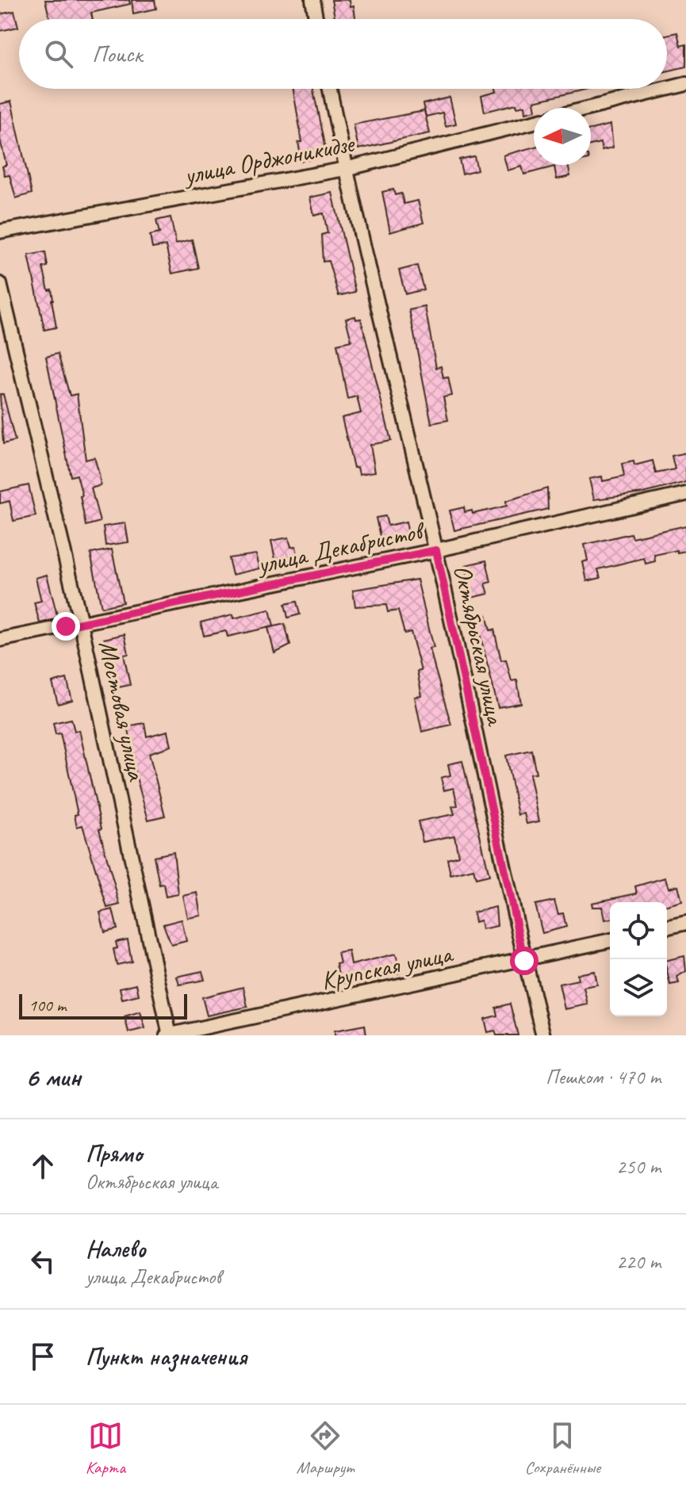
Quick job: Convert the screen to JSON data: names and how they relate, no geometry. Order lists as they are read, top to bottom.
{
  "streets": {
    "street": [
      "улица Орджоникидзе",
      "улица Декабристов",
      "Октябрьская улица",
      "Мостовая улица",
      "Крупская улица"
    ]
  },
  "crossings": [
    ["улица Орджоникидзе", "Октябрьская улица"],
    ["улица Декабристов", "Октябрьская улица"],
    ["улица Декабристов", "Мостовая улица"],
    ["Октябрьская улица", "Крупская улица"],
    ["Мостовая улица", "Крупская улица"]
  ],
  "scale_bar": "100 m",
  "north": "left",
  "page": {
    "search": "Поиск",
    "scale": "100 m",
    "heading": ["6 мин", "Пешком · 470 m"],
    "list": [
      ["Прямо", "Октябрьская улица", "250 m"],
      ["Налево", "улица Декабристов", "220 m"],
      "Пункт назначения"
    ],
    "nav": ["Карта", "Маршрут", "Сохранённые"]
  }
}
